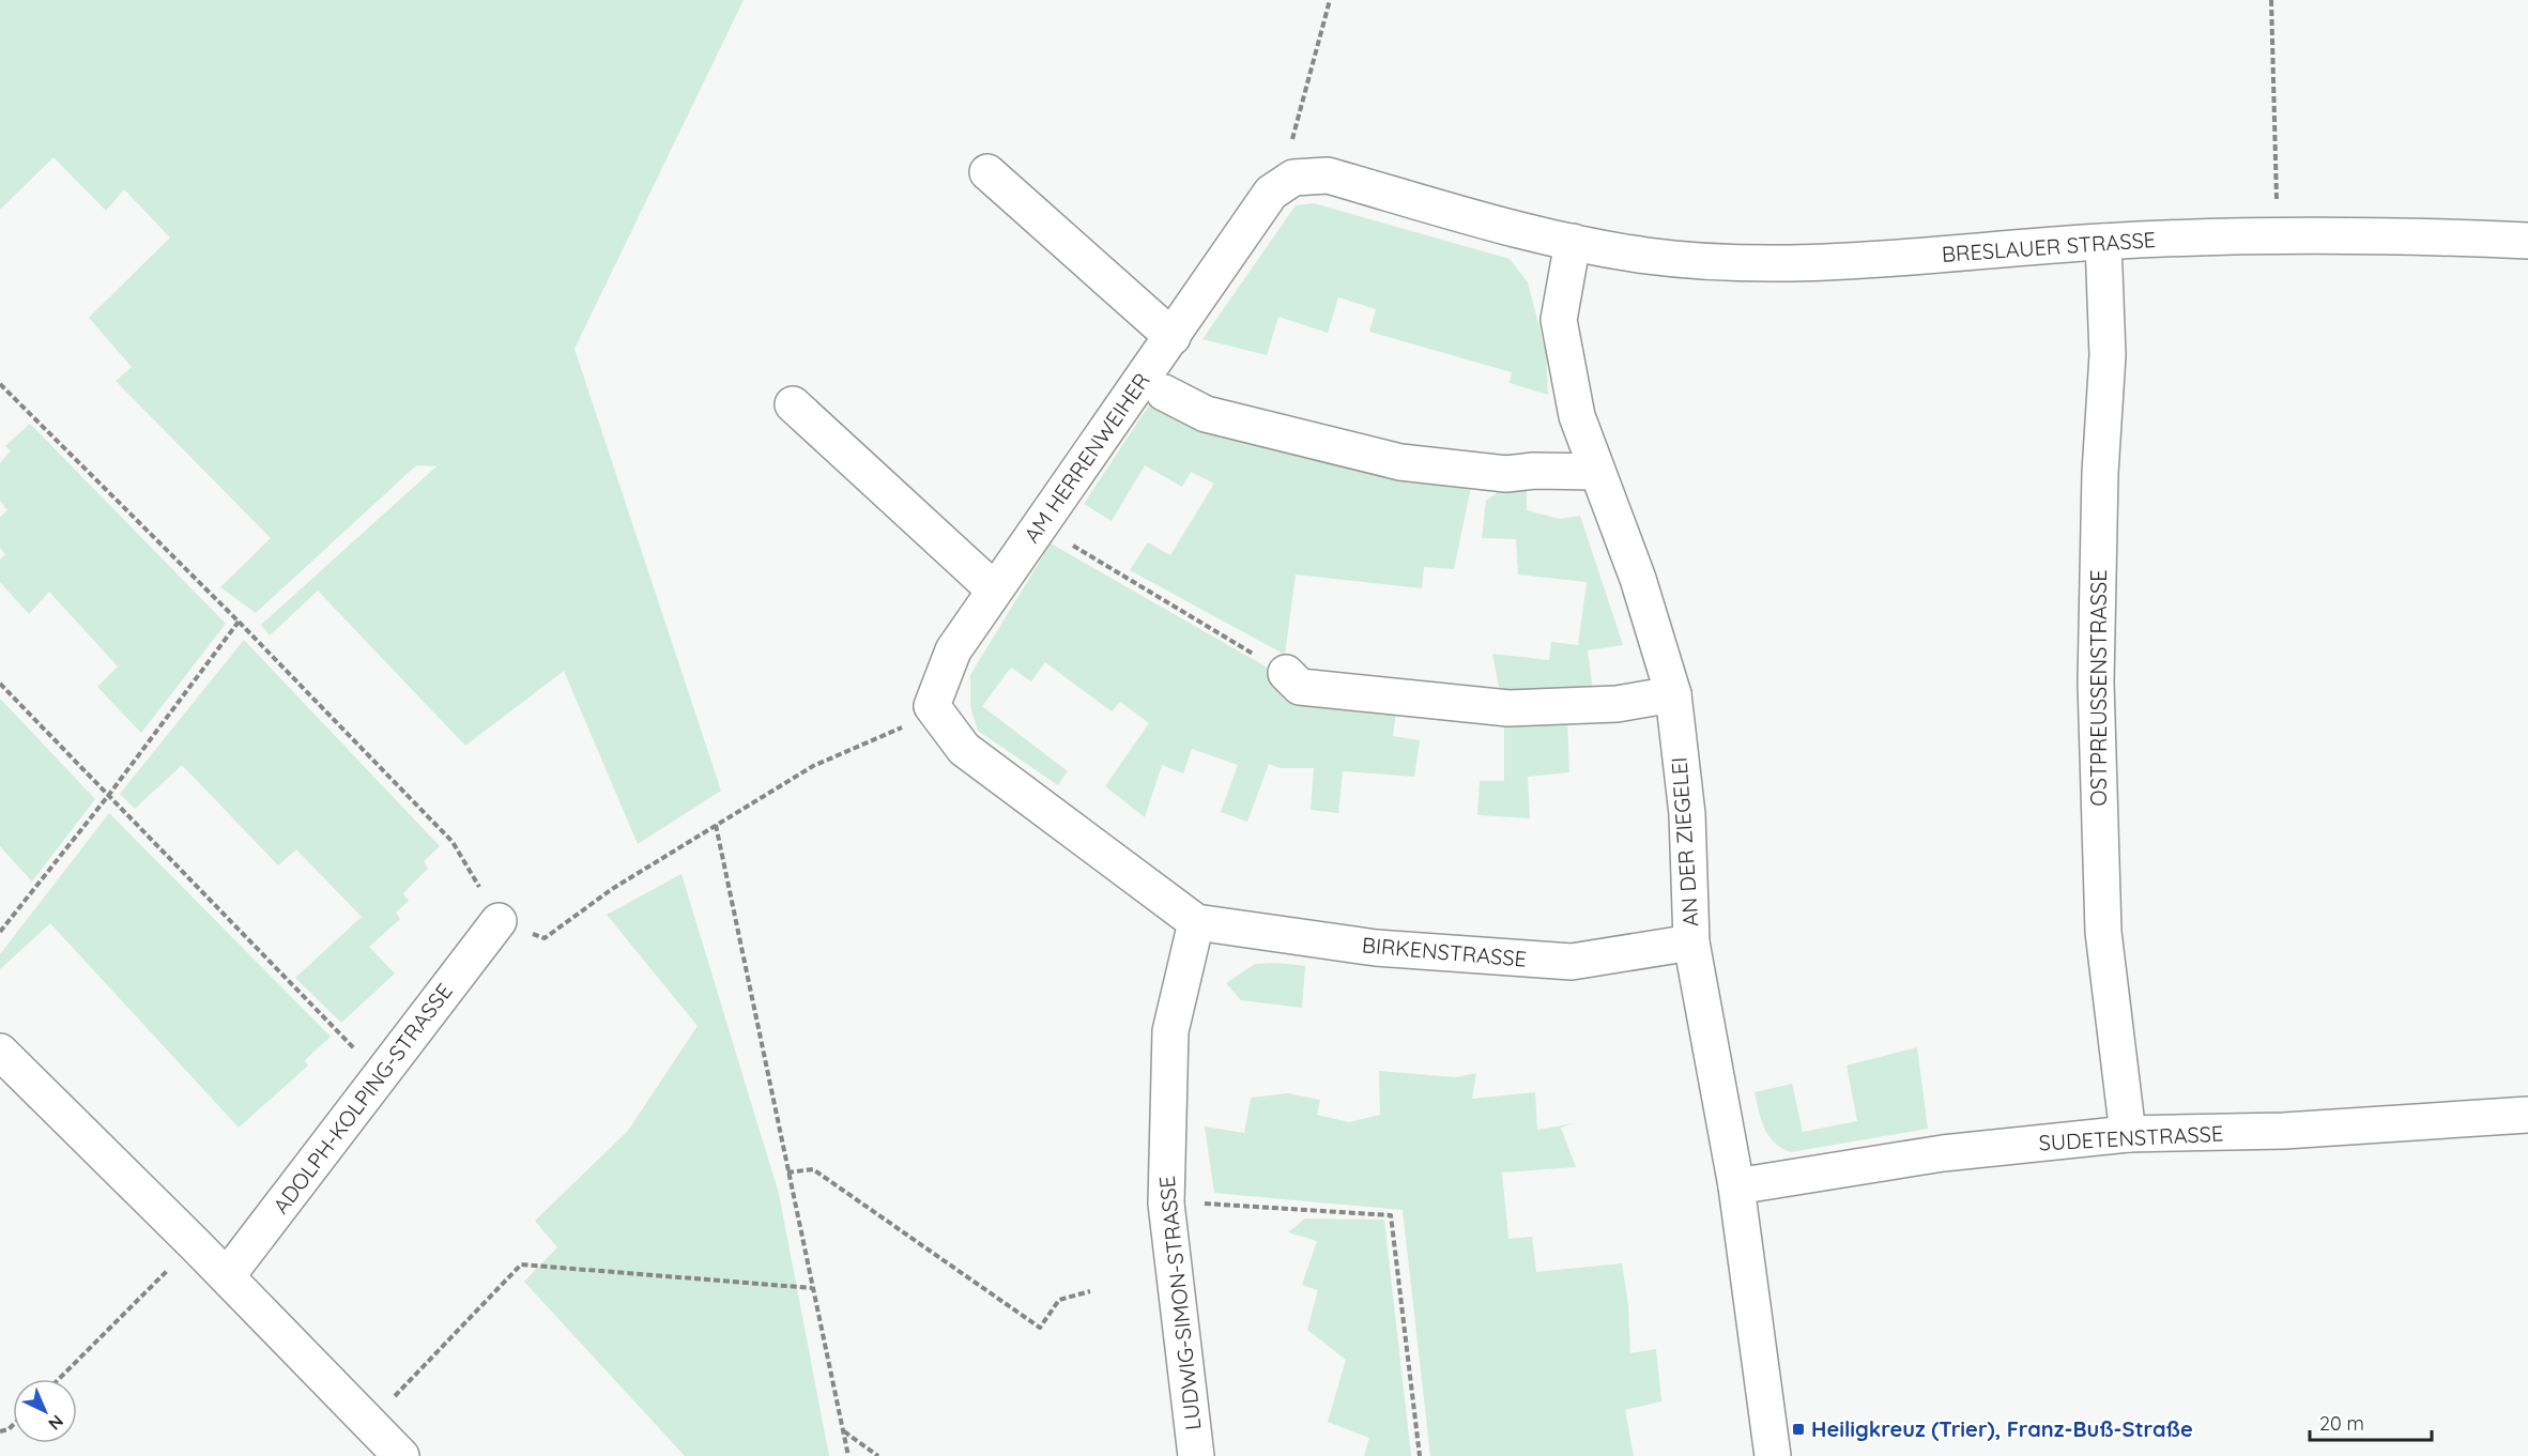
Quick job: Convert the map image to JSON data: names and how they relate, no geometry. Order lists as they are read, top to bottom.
{
  "streets": {
    "street": [
      "BRESLAUER STRASSE",
      "AM HERRENWEIHER",
      "OSTPREUSSENSTRASSE",
      "AN DER ZIEGELEI",
      "BIRKENSTRASSE",
      "ADOLPH-KOLPING-STRASSE",
      "SUDETENSTRASSE",
      "LUDWIG-SIMON-STRASSE"
    ]
  },
  "crossings": [
    ["BRESLAUER STRASSE", "OSTPREUSSENSTRASSE"],
    ["BRESLAUER STRASSE", "AN DER ZIEGELEI"],
    ["AM HERRENWEIHER", "BIRKENSTRASSE"],
    ["AM HERRENWEIHER", "LUDWIG-SIMON-STRASSE"],
    ["OSTPREUSSENSTRASSE", "SUDETENSTRASSE"],
    ["AN DER ZIEGELEI", "BIRKENSTRASSE"],
    ["AN DER ZIEGELEI", "SUDETENSTRASSE"],
    ["BIRKENSTRASSE", "LUDWIG-SIMON-STRASSE"]
  ],
  "places": {
    "transit": ["Heiligkreuz (Trier), Franz-Buß-Straße"]
  },
  "scale_bar": "20 m",
  "north": "bottom right"
}
